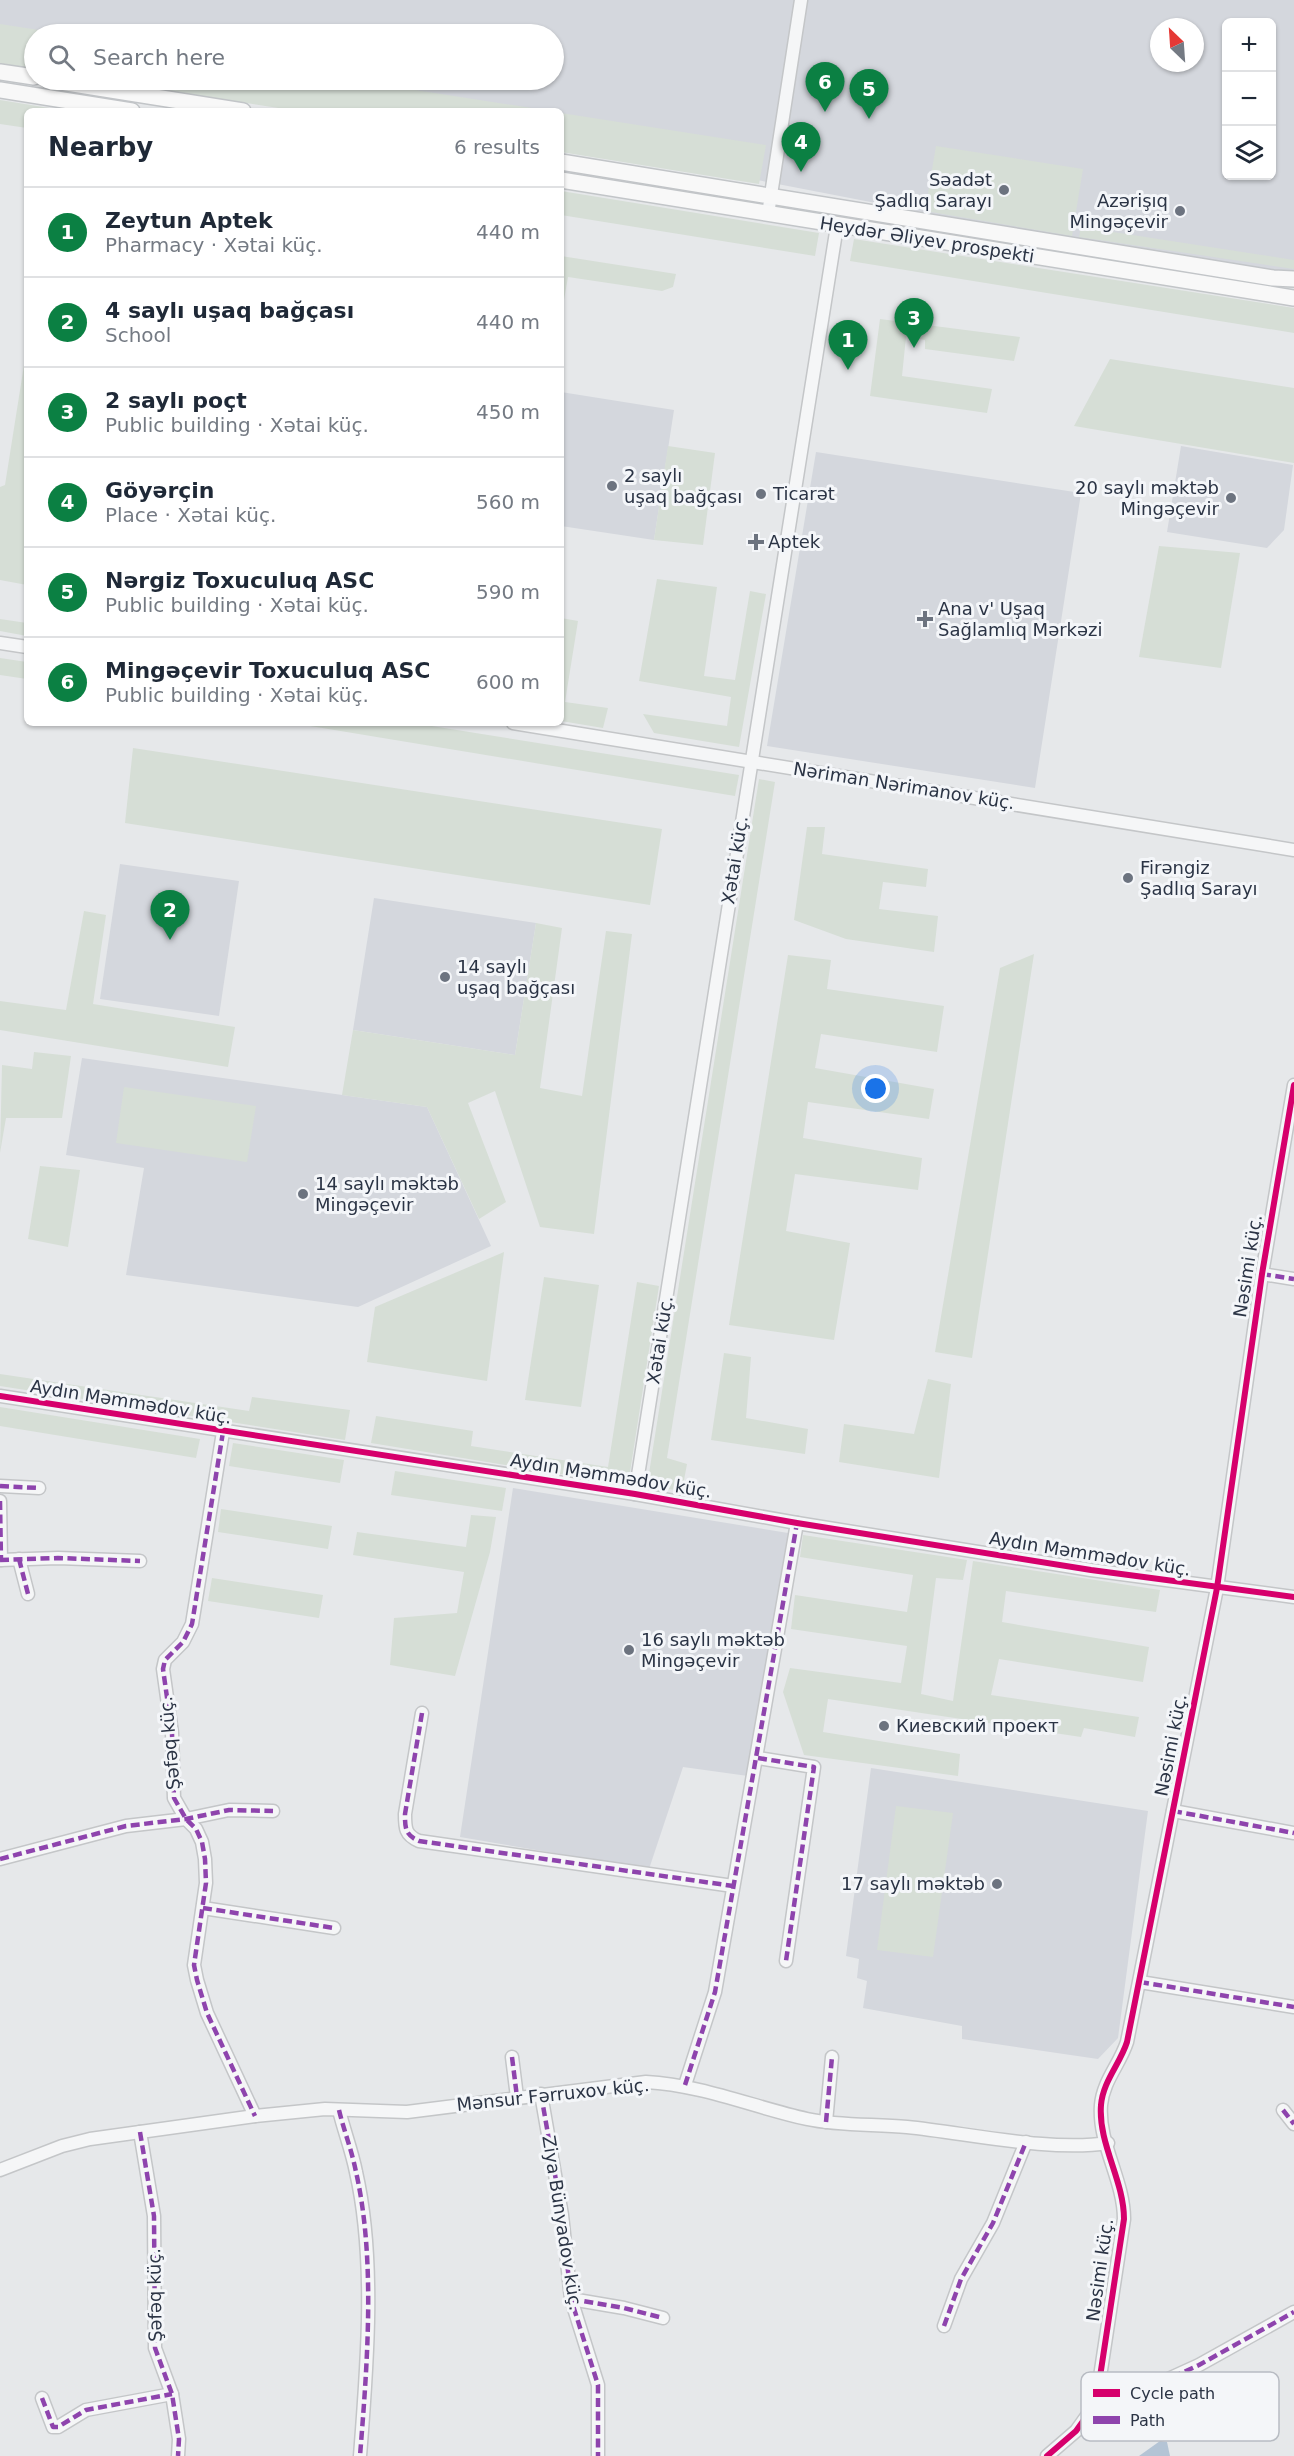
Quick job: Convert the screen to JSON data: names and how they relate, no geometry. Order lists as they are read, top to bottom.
{
  "streets": {
    "main road": ["Heydər Əliyev prospekti"],
    "street": [
      "Nəriman Nərimanov küç.",
      "Xətai küç.",
      "Nəsimi küç.",
      "Aydın Məmmədov küç.",
      "Şəfəq küç.",
      "Mənsur Fərruxov küç.",
      "Ziya Bünyadov küç."
    ]
  },
  "crossings": [
    ["Heydər Əliyev prospekti", "Xətai küç."],
    ["Nəriman Nərimanov küç.", "Xətai küç."],
    ["Xətai küç.", "Aydın Məmmədov küç."],
    ["Nəsimi küç.", "Aydın Məmmədov küç."],
    ["Nəsimi küç.", "Mənsur Fərruxov küç."],
    ["Aydın Məmmədov küç.", "Şəfəq küç."],
    ["Şəfəq küç.", "Mənsur Fərruxov küç."],
    ["Mənsur Fərruxov küç.", "Ziya Bünyadov küç."]
  ],
  "places": {
    "other": [
      "Səadət Şadlıq Sarayı",
      "Azərişıq Mingəçevir",
      "2 saylı uşaq bağçası",
      "Ticarət",
      "20 saylı məktəb Mingəçevir",
      "Firəngiz Şadlıq Sarayı",
      "14 saylı uşaq bağçası",
      "14 saylı məktəb Mingəçevir",
      "16 saylı məktəb Mingəçevir",
      "Киевский проект",
      "17 saylı məktəb"
    ],
    "health": ["Aptek", "Ana v' Uşaq Sağlamlıq Mərkəzi"]
  },
  "legend": ["Cycle path", "Path"],
  "north": "top left",
  "page": {
    "map_buttons": ["+", "−"],
    "search": "Search here",
    "pins": [
      "6",
      "5",
      "4",
      "3",
      "1",
      "2"
    ],
    "heading": ["Nearby", "6 results"],
    "list": [
      {
        "mark": "1",
        "name": "Zeytun Aptek",
        "note": "Pharmacy · Xətai küç.",
        "value": "440 m"
      },
      {
        "mark": "2",
        "name": "4 saylı uşaq bağçası",
        "note": "School",
        "value": "440 m"
      },
      {
        "mark": "3",
        "name": "2 saylı poçt",
        "note": "Public building · Xətai küç.",
        "value": "450 m"
      },
      {
        "mark": "4",
        "name": "Göyərçin",
        "note": "Place · Xətai küç.",
        "value": "560 m"
      },
      {
        "mark": "5",
        "name": "Nərgiz Toxuculuq ASC",
        "note": "Public building · Xətai küç.",
        "value": "590 m"
      },
      {
        "mark": "6",
        "name": "Mingəçevir Toxuculuq ASC",
        "note": "Public building · Xətai küç.",
        "value": "600 m"
      }
    ]
  }
}
